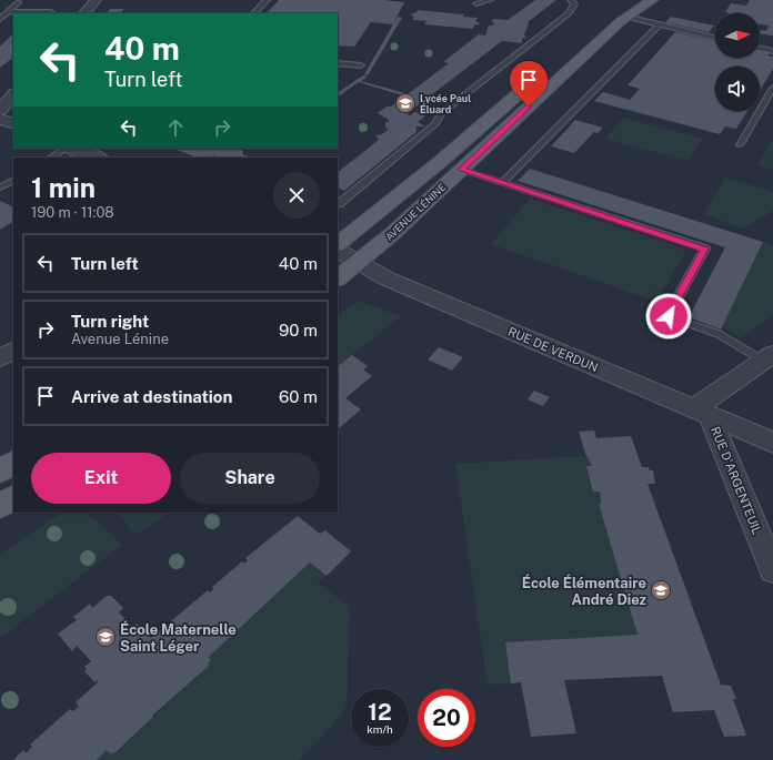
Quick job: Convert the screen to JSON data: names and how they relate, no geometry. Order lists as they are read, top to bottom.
{
  "streets": {
    "main road": ["AVENUE LÉNINE"],
    "street": ["RUE DE VERDUN", "RUE D'ARGENTEUIL"]
  },
  "crossings": [
    ["AVENUE LÉNINE", "RUE DE VERDUN"],
    ["RUE DE VERDUN", "RUE D'ARGENTEUIL"]
  ],
  "places": {
    "school or university": ["Lycée Paul Éluard", "École Élémentaire André Diez", "École Maternelle Saint Léger"]
  },
  "north": "right",
  "page": {
    "turn": ["40 m", "Turn left"],
    "heading": ["1 min", "190 m · 11:08"],
    "list": [
      {
        "name": "Turn left",
        "value": "40 m"
      },
      {
        "name": "Turn right",
        "note": "Avenue Lénine",
        "value": "90 m"
      },
      {
        "name": "Arrive at destination",
        "value": "60 m"
      }
    ],
    "buttons": ["Exit", "Share"],
    "speed": "12 km/h",
    "limit": "20"
  }
}
